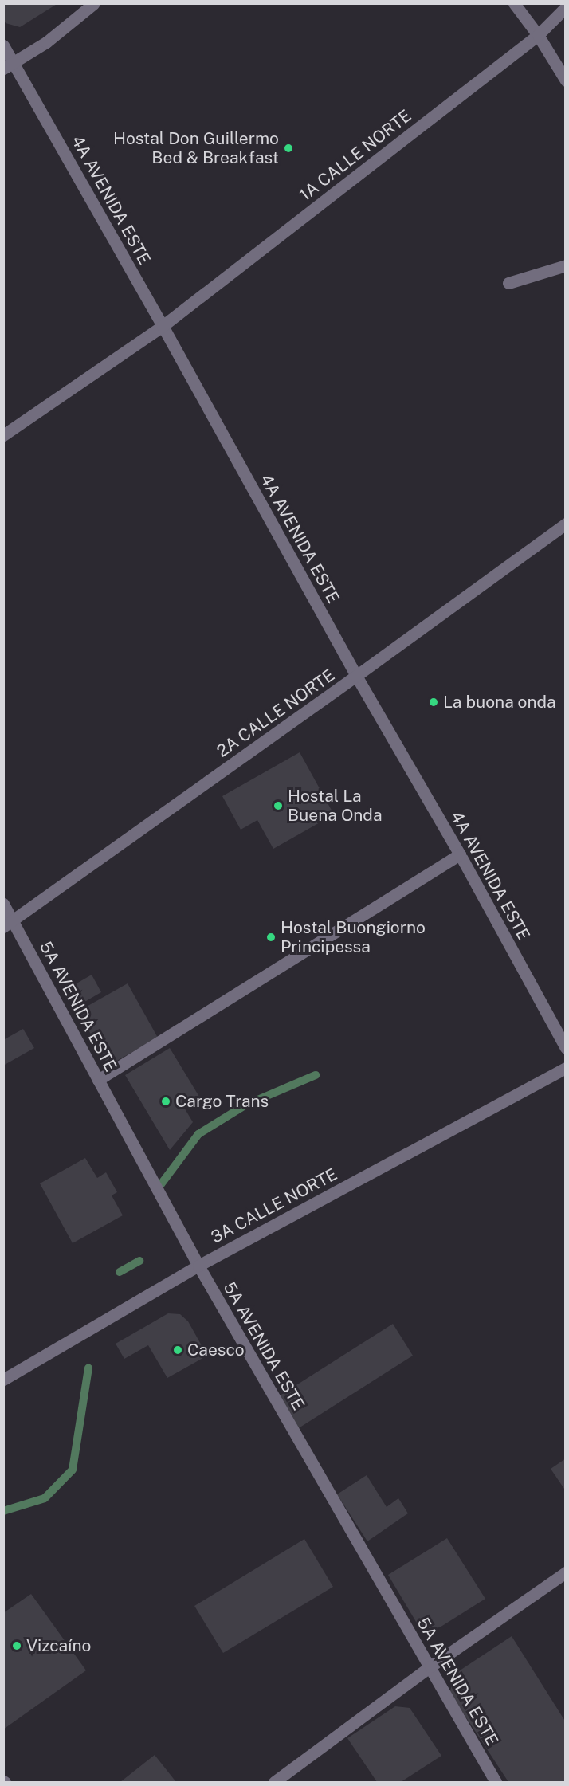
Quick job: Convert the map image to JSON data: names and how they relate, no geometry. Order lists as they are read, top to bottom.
{
  "streets": {
    "street": [
      "1A CALLE NORTE",
      "4A AVENIDA ESTE",
      "2A CALLE NORTE",
      "5A AVENIDA ESTE",
      "3A CALLE NORTE"
    ]
  },
  "crossings": [
    ["1A CALLE NORTE", "4A AVENIDA ESTE"],
    ["4A AVENIDA ESTE", "2A CALLE NORTE"],
    ["2A CALLE NORTE", "5A AVENIDA ESTE"],
    ["5A AVENIDA ESTE", "3A CALLE NORTE"]
  ],
  "places": [
    "Hostal Don Guillermo Bed & Breakfast",
    "La buona onda",
    "Hostal La Buena Onda",
    "Hostal Buongiorno Principessa",
    "Cargo Trans",
    "Caesco",
    "Vizcaíno"
  ]
}
